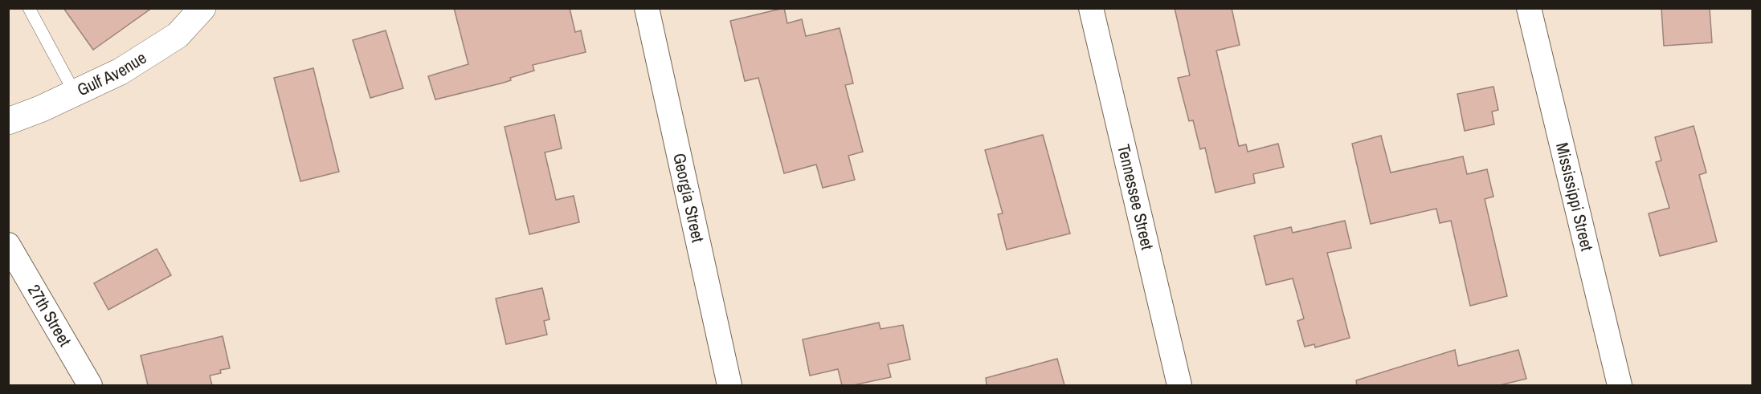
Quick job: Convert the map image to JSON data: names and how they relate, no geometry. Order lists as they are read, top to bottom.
{
  "streets": {
    "street": [
      "Gulf Avenue",
      "Mississippi Street",
      "Georgia Street",
      "Tennessee Street",
      "27th Street"
    ]
  }
}
